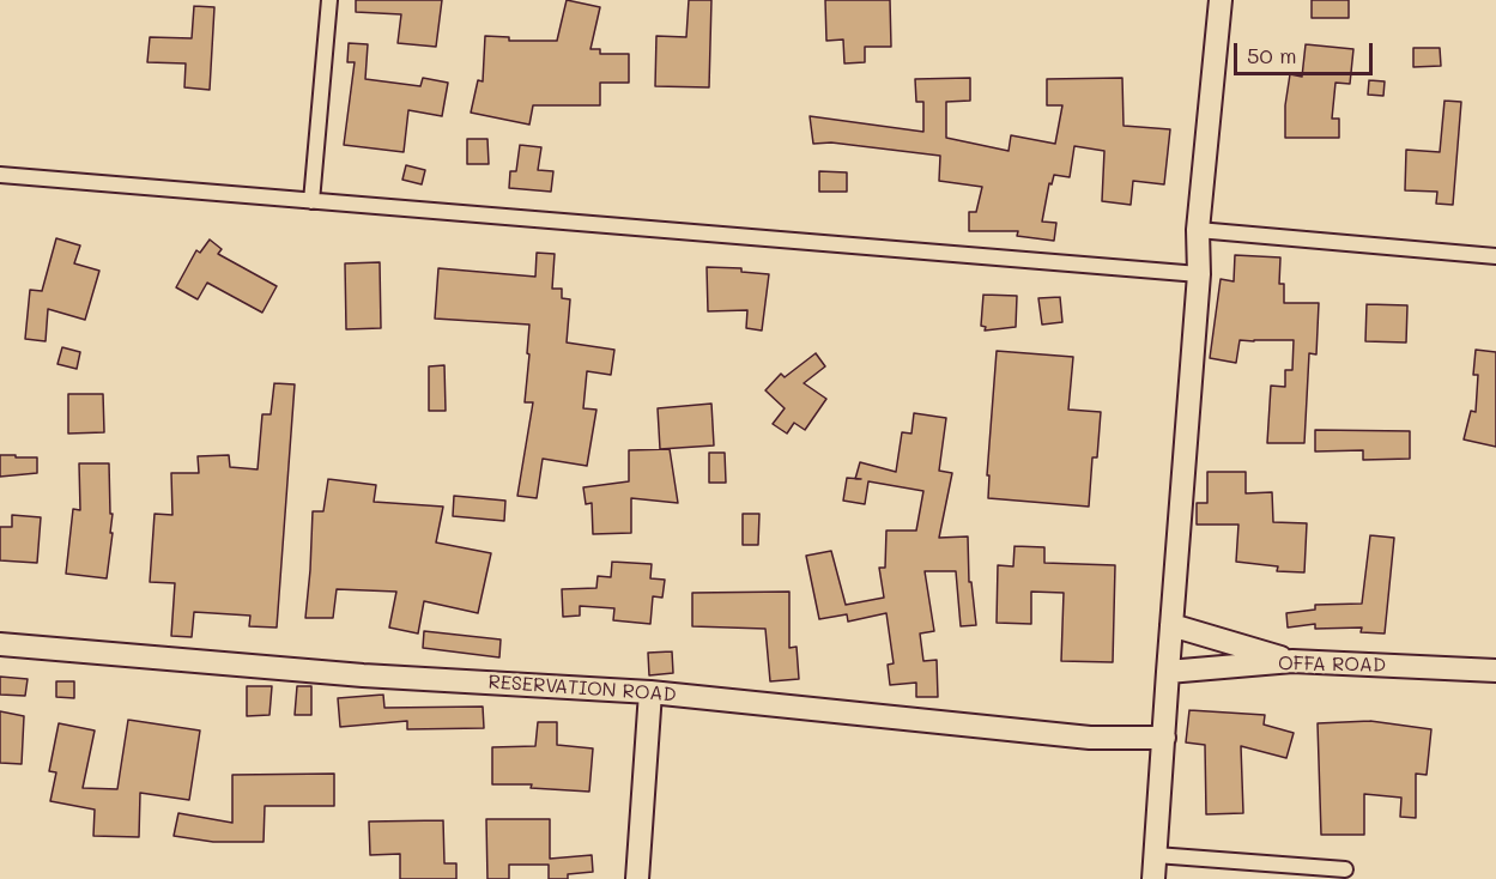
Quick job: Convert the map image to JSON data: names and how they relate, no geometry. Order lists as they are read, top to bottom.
{
  "streets": {
    "street": ["OFFA ROAD", "RESERVATION ROAD"]
  },
  "scale_bar": "50 m"
}
